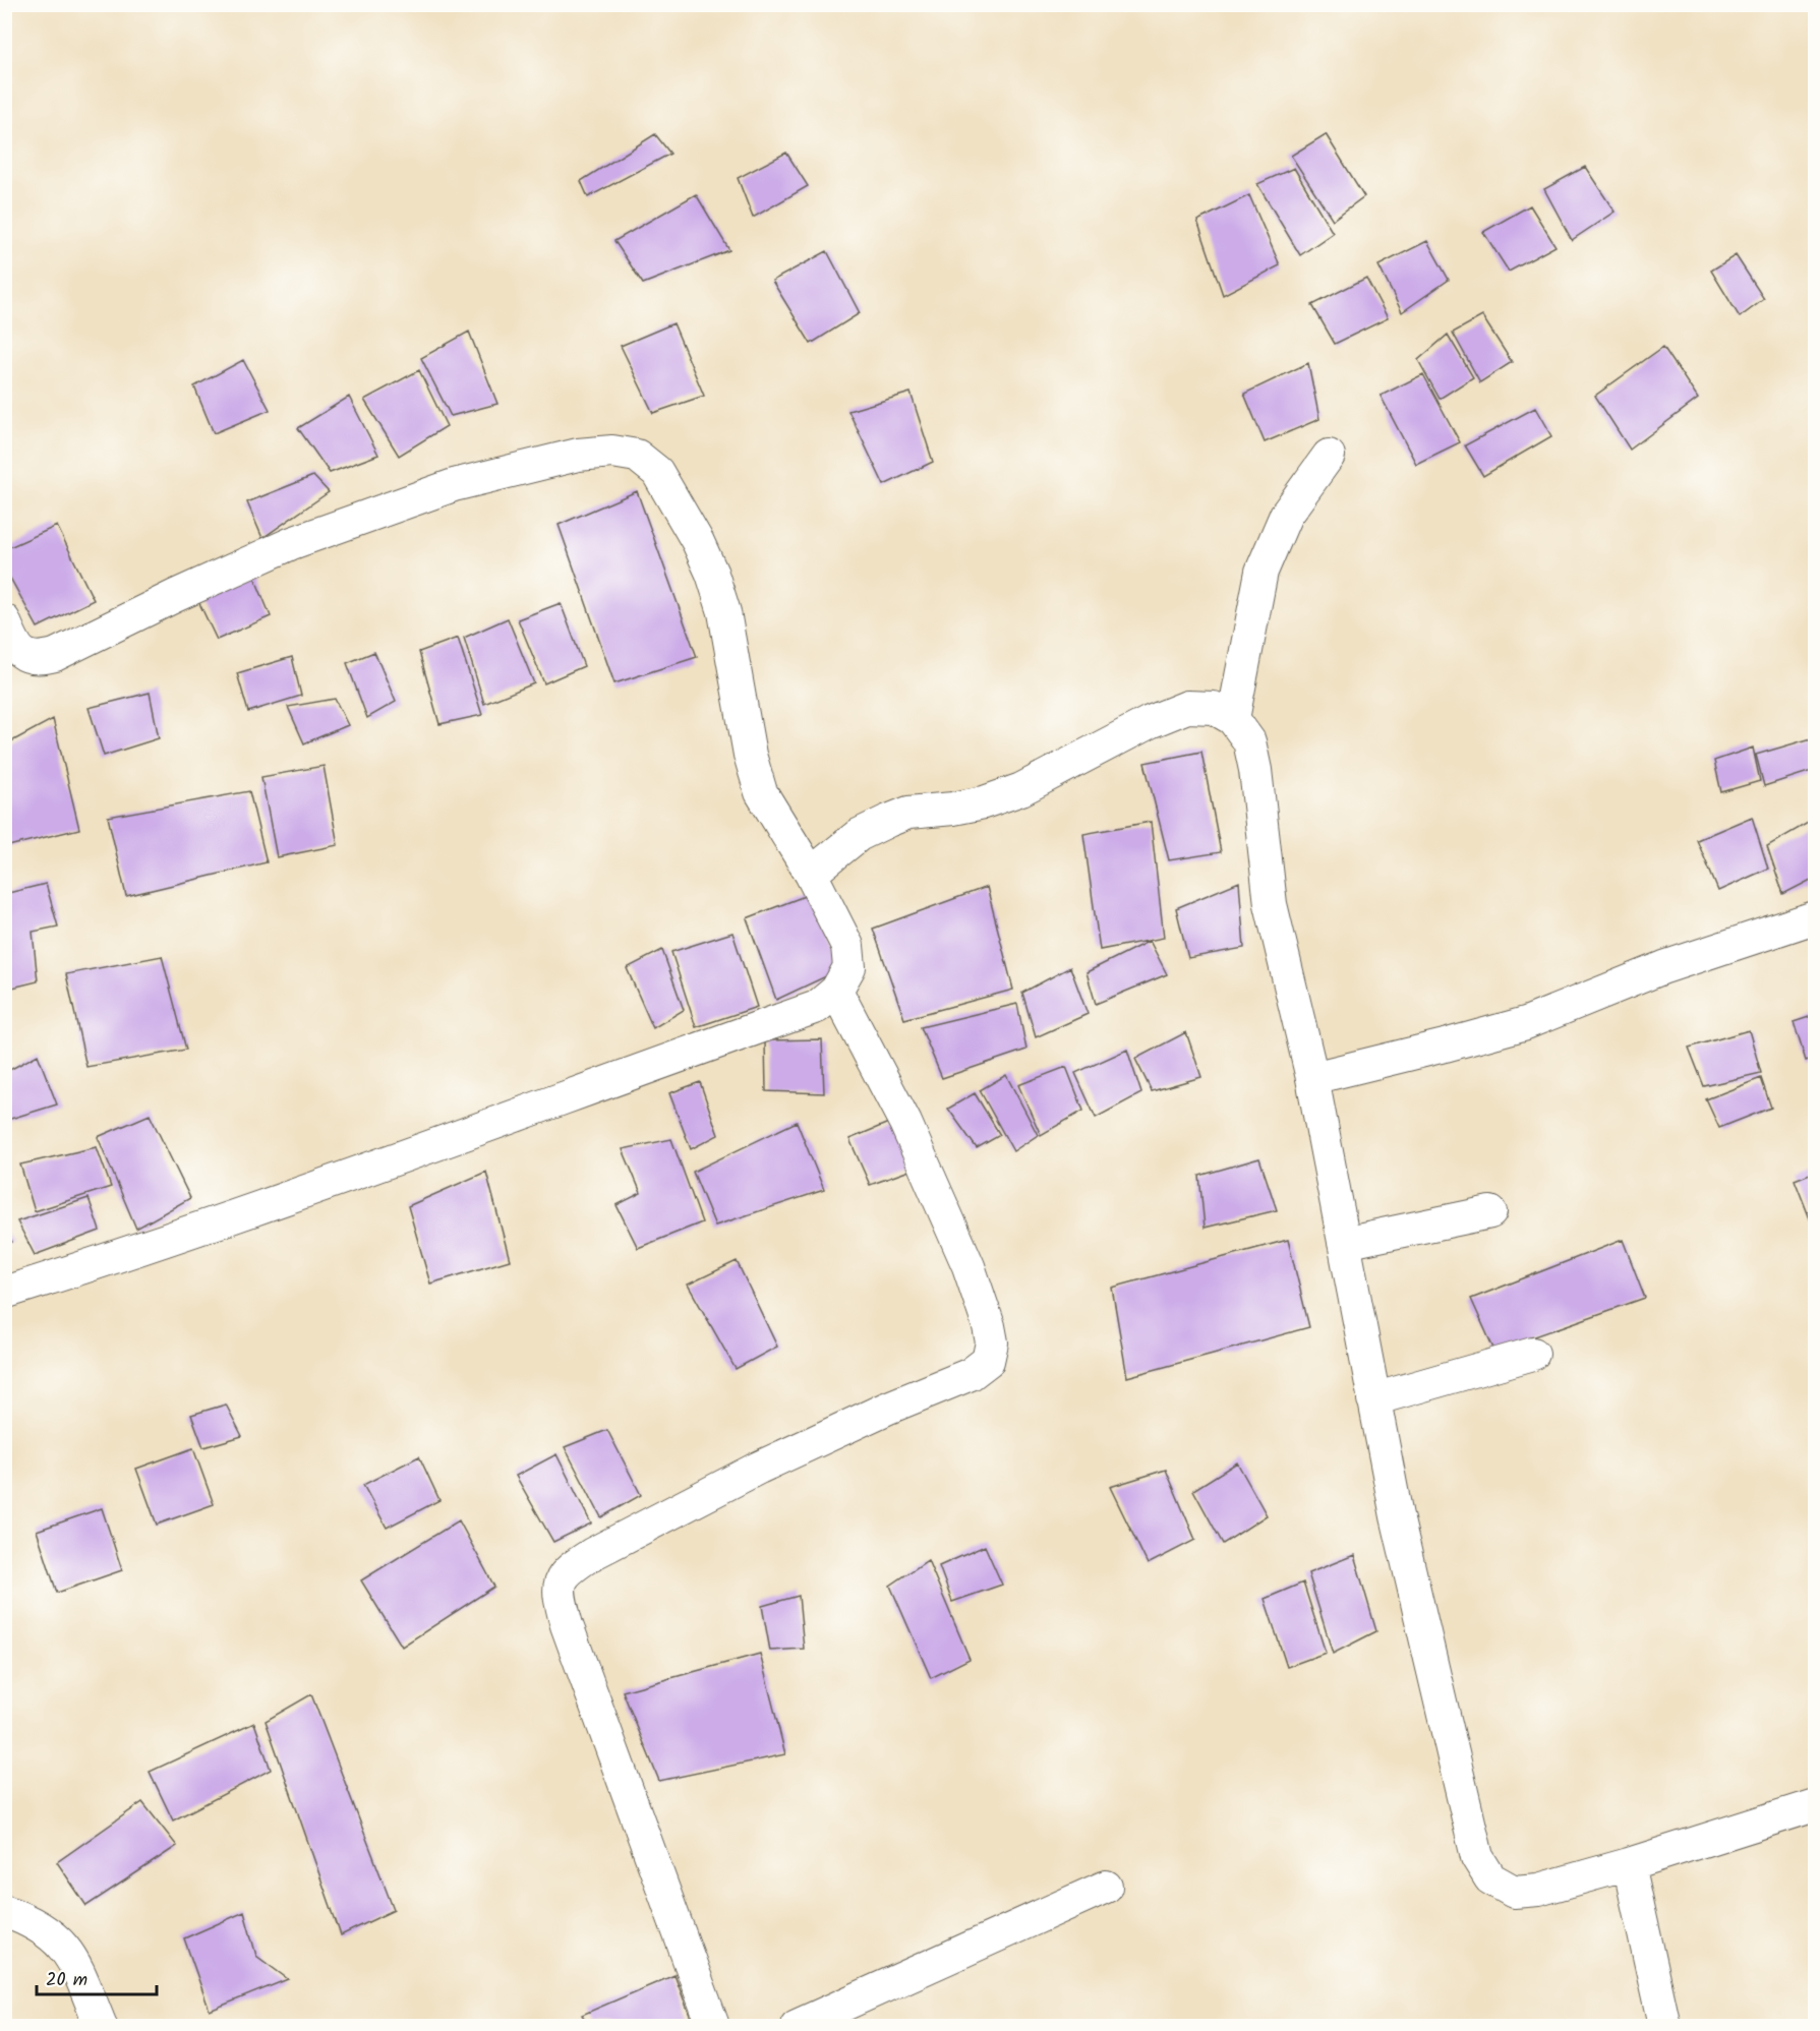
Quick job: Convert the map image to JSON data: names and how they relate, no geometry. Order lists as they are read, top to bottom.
{
  "scale_bar": "20 m"
}
